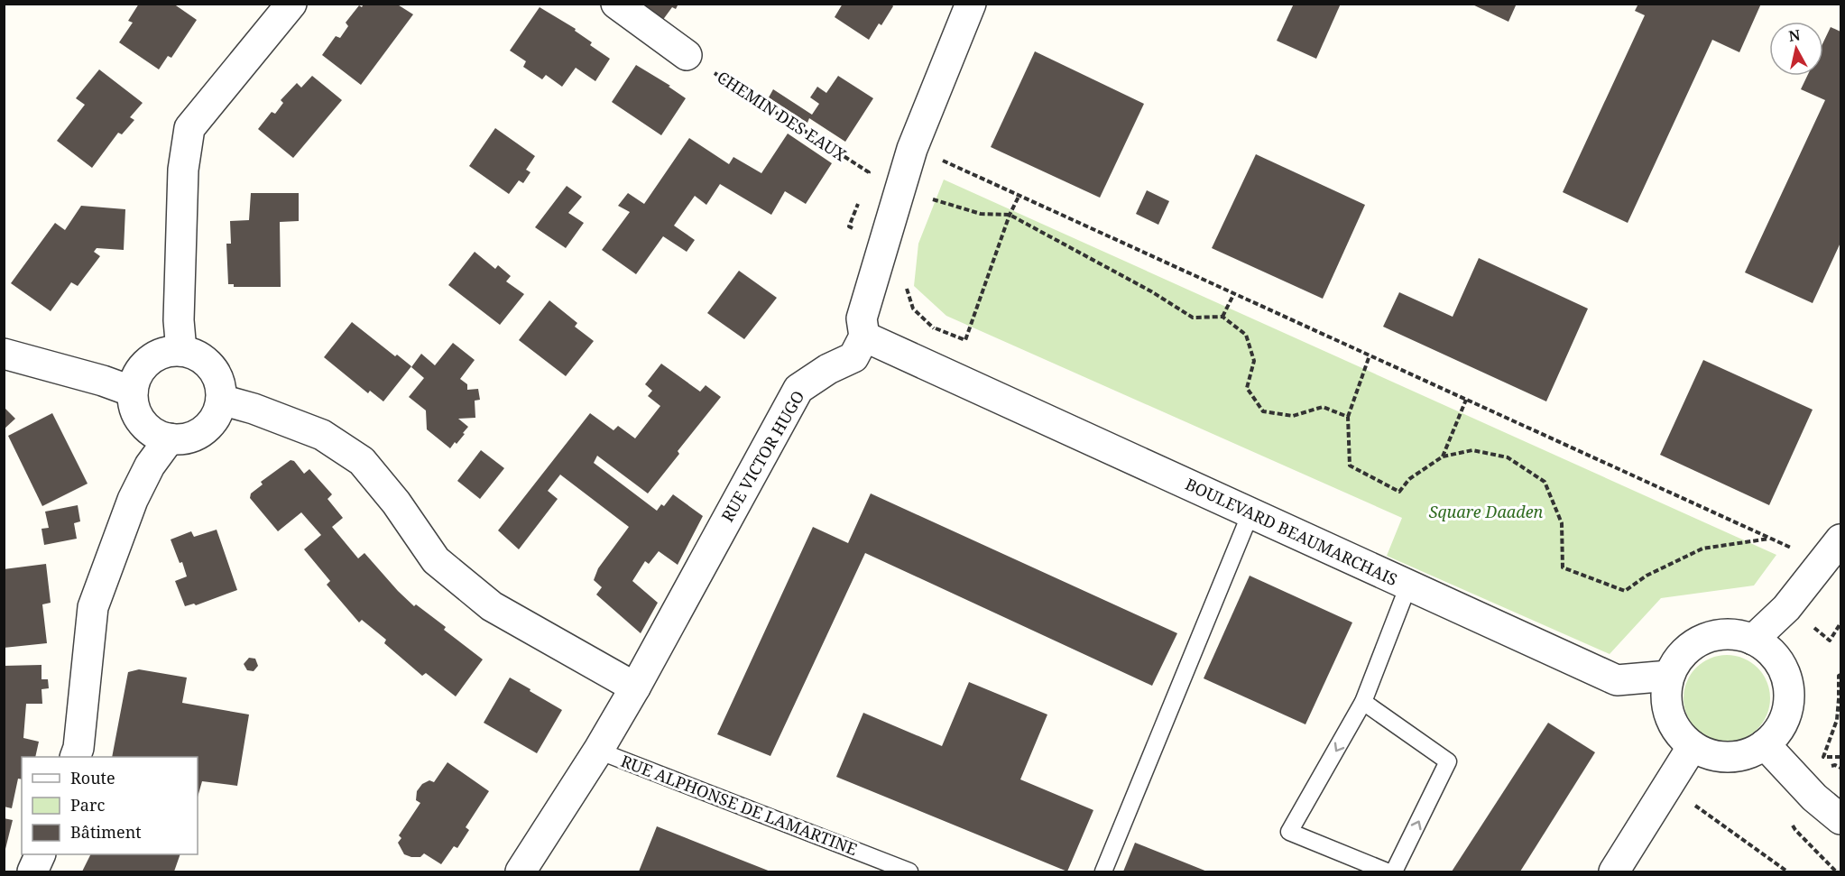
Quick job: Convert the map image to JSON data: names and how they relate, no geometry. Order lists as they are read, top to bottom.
{
  "streets": {
    "street": ["RUE VICTOR HUGO", "BOULEVARD BEAUMARCHAIS"],
    "lane": ["RUE ALPHONSE DE LAMARTINE"],
    "path": ["CHEMIN DES EAUX"]
  },
  "crossings": [
    ["RUE VICTOR HUGO", "BOULEVARD BEAUMARCHAIS"],
    ["RUE VICTOR HUGO", "RUE ALPHONSE DE LAMARTINE"]
  ],
  "parks": ["Square Daaden"],
  "legend": ["Route", "Parc", "Bâtiment"],
  "north": "top"
}
